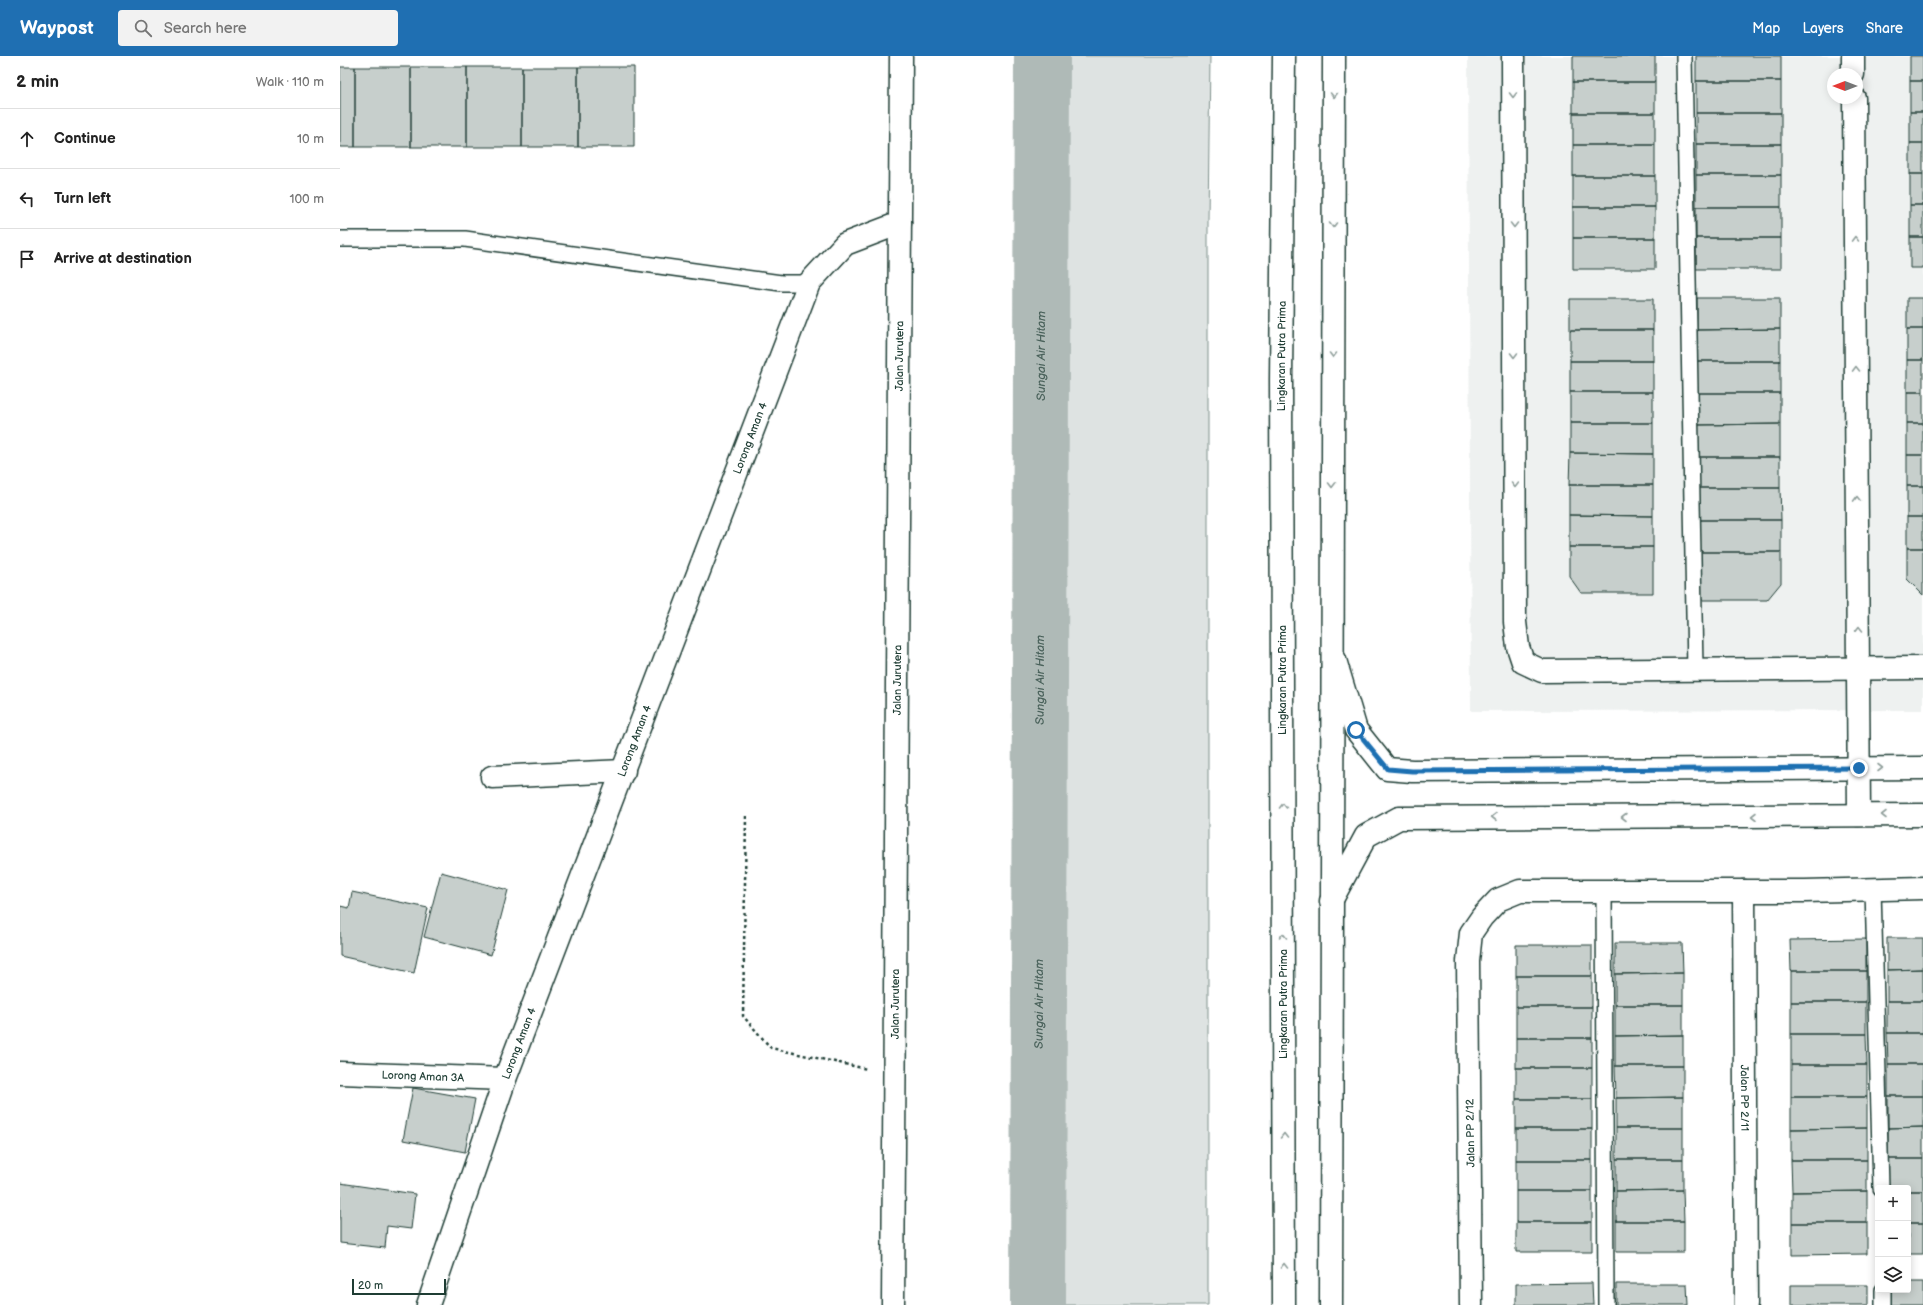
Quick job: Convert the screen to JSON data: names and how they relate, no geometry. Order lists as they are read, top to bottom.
{
  "streets": {
    "street": [
      "Lingkaran Putra Prima",
      "Jalan Jurutera",
      "Lorong Aman 4",
      "Lorong Aman 3A",
      "Jalan PP 2/11",
      "Jalan PP 2/12"
    ]
  },
  "crossings": [
    ["Jalan Jurutera", "Lorong Aman 4"],
    ["Lorong Aman 4", "Lorong Aman 3A"],
    ["Jalan PP 2/11", "Jalan PP 2/12"]
  ],
  "water": ["Sungai Air Hitam"],
  "scale_bar": "20 m",
  "north": "left",
  "page": {
    "header": "Waypost",
    "search": "Search here",
    "nav": ["Map", "Layers", "Share"],
    "heading": ["2 min", "Walk · 110 m"],
    "list": [
      ["Continue", "10 m"],
      ["Turn left", "100 m"],
      "Arrive at destination"
    ],
    "map_buttons": ["+", "−"],
    "scale": "20 m"
  }
}
